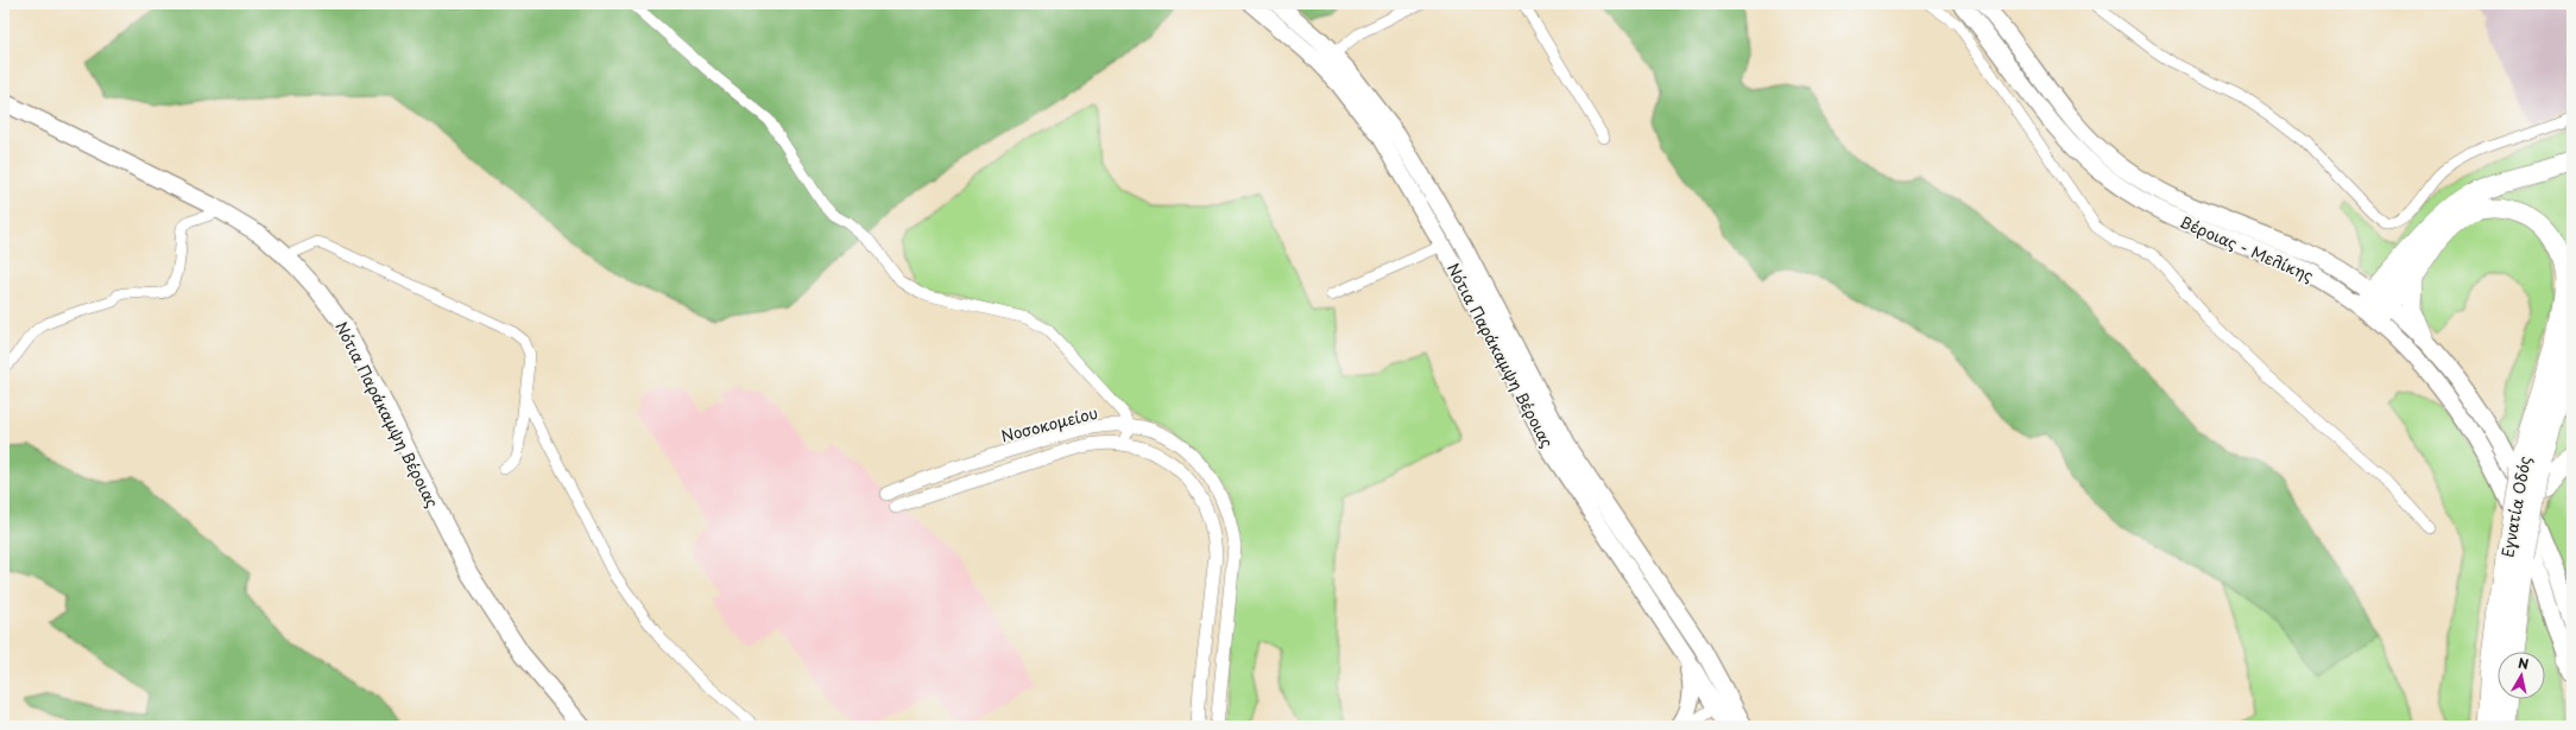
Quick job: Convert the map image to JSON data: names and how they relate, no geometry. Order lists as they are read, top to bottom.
{
  "streets": {
    "highway": ["Εγνατία Οδός"],
    "main road": ["Βέροιας - Μελίκης", "Νότια Παράκαμψη Βέροιας"],
    "street": ["Νοσοκομείου"]
  },
  "north": "top"
}
